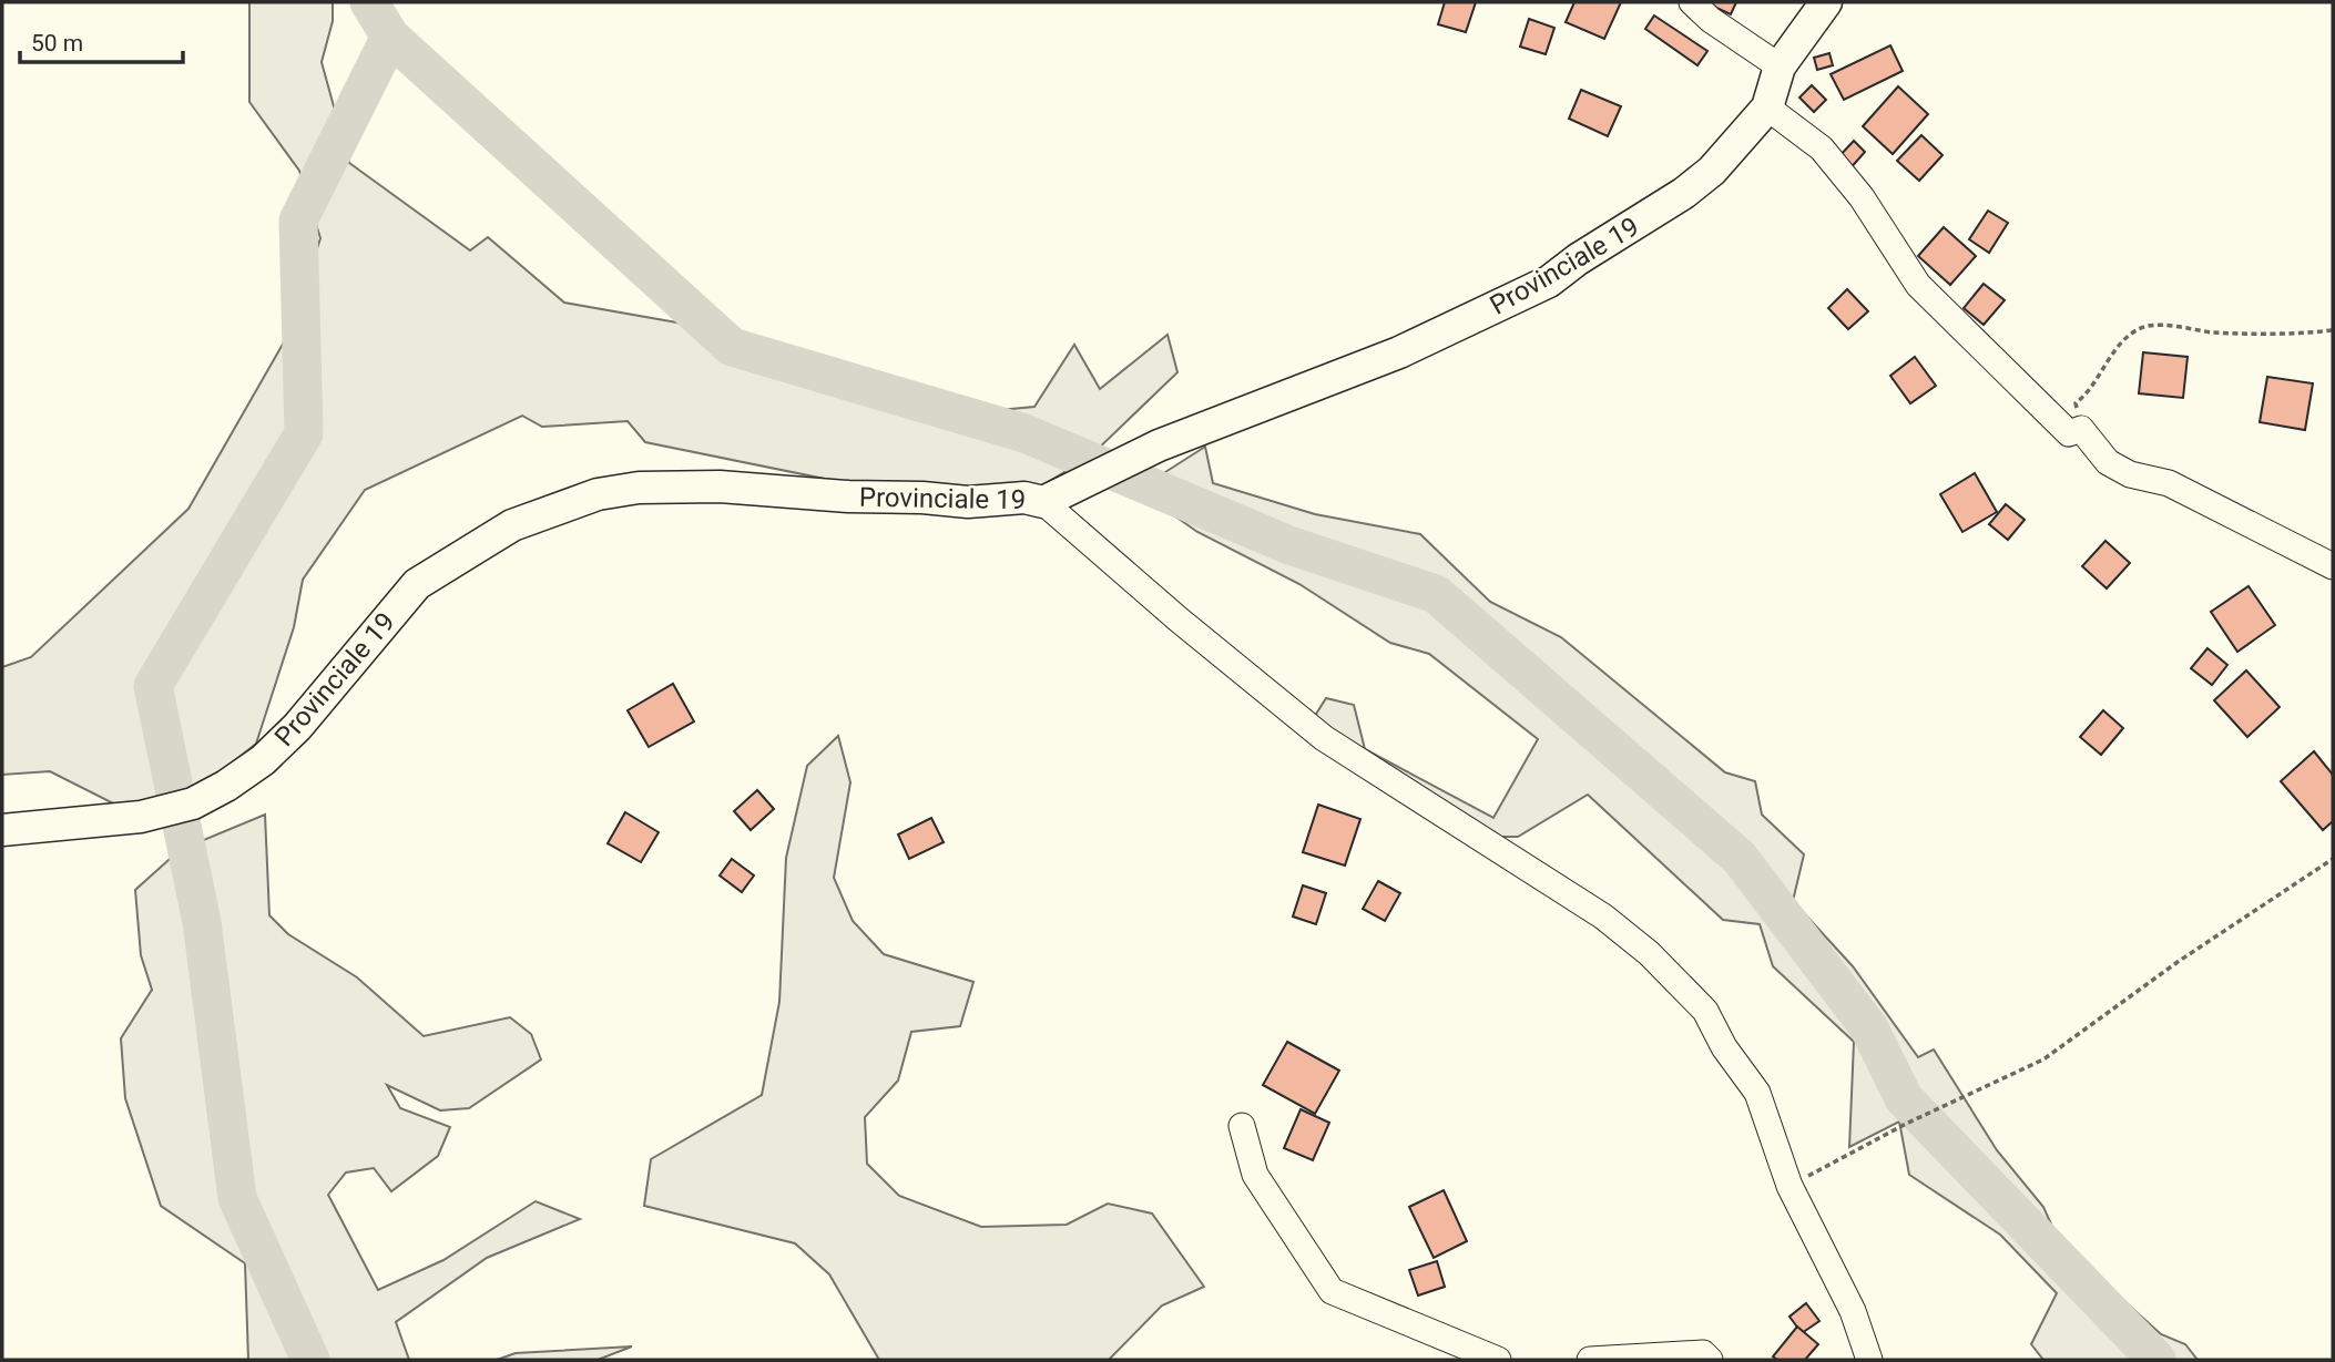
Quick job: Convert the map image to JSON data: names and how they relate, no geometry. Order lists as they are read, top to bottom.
{
  "streets": {
    "main road": ["Provinciale 19"]
  },
  "scale_bar": "50 m"
}
